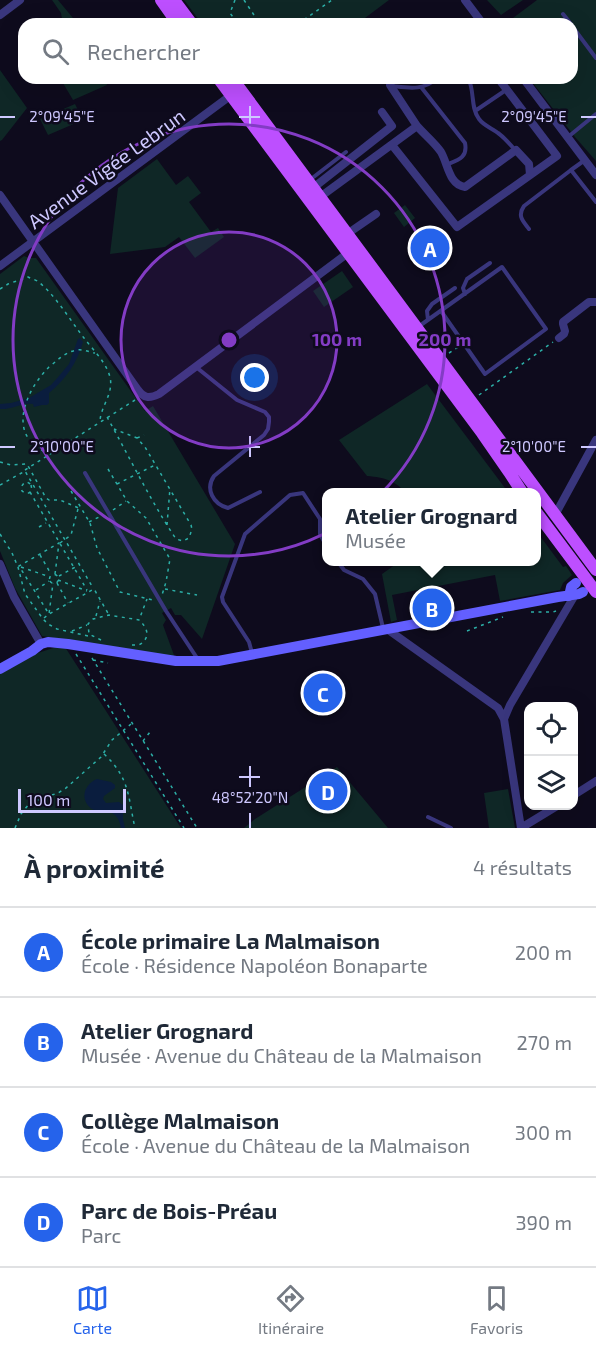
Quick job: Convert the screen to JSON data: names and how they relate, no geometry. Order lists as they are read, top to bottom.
{
  "streets": {
    "street": ["Avenue Vigée Lebrun"]
  },
  "scale_bar": "100 m",
  "page": {
    "search": "Rechercher",
    "pins": [
      "A",
      "B",
      "C",
      "D"
    ],
    "popup": ["Atelier Grognard", "Musée"],
    "scale": "100 m",
    "heading": ["À proximité", "4 résultats"],
    "list": [
      {
        "mark": "A",
        "name": "École primaire La Malmaison",
        "note": "École · Résidence Napoléon Bonaparte",
        "value": "200 m"
      },
      {
        "mark": "B",
        "name": "Atelier Grognard",
        "note": "Musée · Avenue du Château de la Malmaison",
        "value": "270 m"
      },
      {
        "mark": "C",
        "name": "Collège Malmaison",
        "note": "École · Avenue du Château de la Malmaison",
        "value": "300 m"
      },
      {
        "mark": "D",
        "name": "Parc de Bois-Préau",
        "note": "Parc",
        "value": "390 m"
      }
    ],
    "nav": ["Carte", "Itinéraire", "Favoris"]
  },
  "coordinates": ["2°09'45\"E", "2°10'00\"E", "48°52'20\"N"],
  "rings": ["100 m", "200 m"]
}
